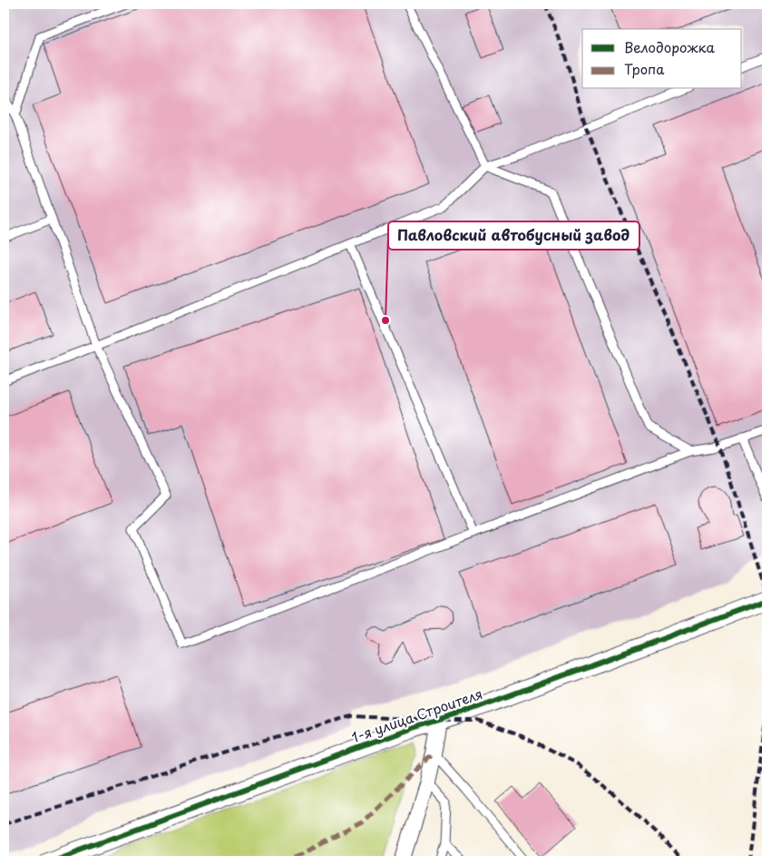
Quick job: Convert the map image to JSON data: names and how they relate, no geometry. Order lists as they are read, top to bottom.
{
  "streets": {
    "street": ["1-я улица Строителя"]
  },
  "places": ["Павловский автобусный завод"],
  "legend": ["Велодорожка", "Тропа"]
}
